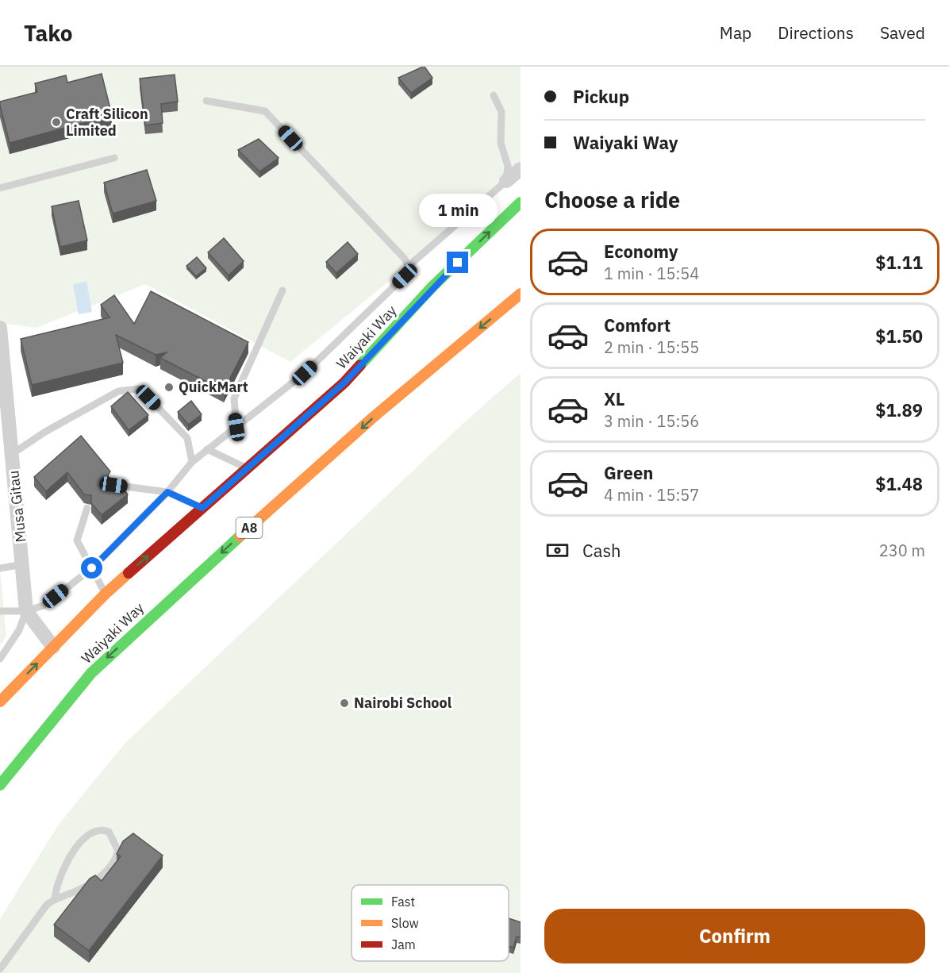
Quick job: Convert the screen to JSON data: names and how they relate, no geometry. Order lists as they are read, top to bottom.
{
  "streets": {
    "highway": ["Waiyaki Way", "A8"],
    "street": ["Musa Gitau"]
  },
  "places": ["Craft Silicon Limited", "QuickMart", "Nairobi School"],
  "legend": ["Fast", "Slow", "Jam"],
  "page": {
    "header": "Tako",
    "nav": ["Map", "Directions", "Saved"],
    "banner": ["Pickup", "Waiyaki Way"],
    "heading": "Choose a ride",
    "bubble": "1 min",
    "list": [
      {
        "name": "Economy",
        "note": "1 min · 15:54",
        "value": "$1.11"
      },
      {
        "name": "Comfort",
        "note": "2 min · 15:55",
        "value": "$1.50"
      },
      {
        "name": "XL",
        "note": "3 min · 15:56",
        "value": "$1.89"
      },
      {
        "name": "Green",
        "note": "4 min · 15:57",
        "value": "$1.48"
      }
    ],
    "pay": ["Cash", "230 m"],
    "buttons": "Confirm"
  }
}
